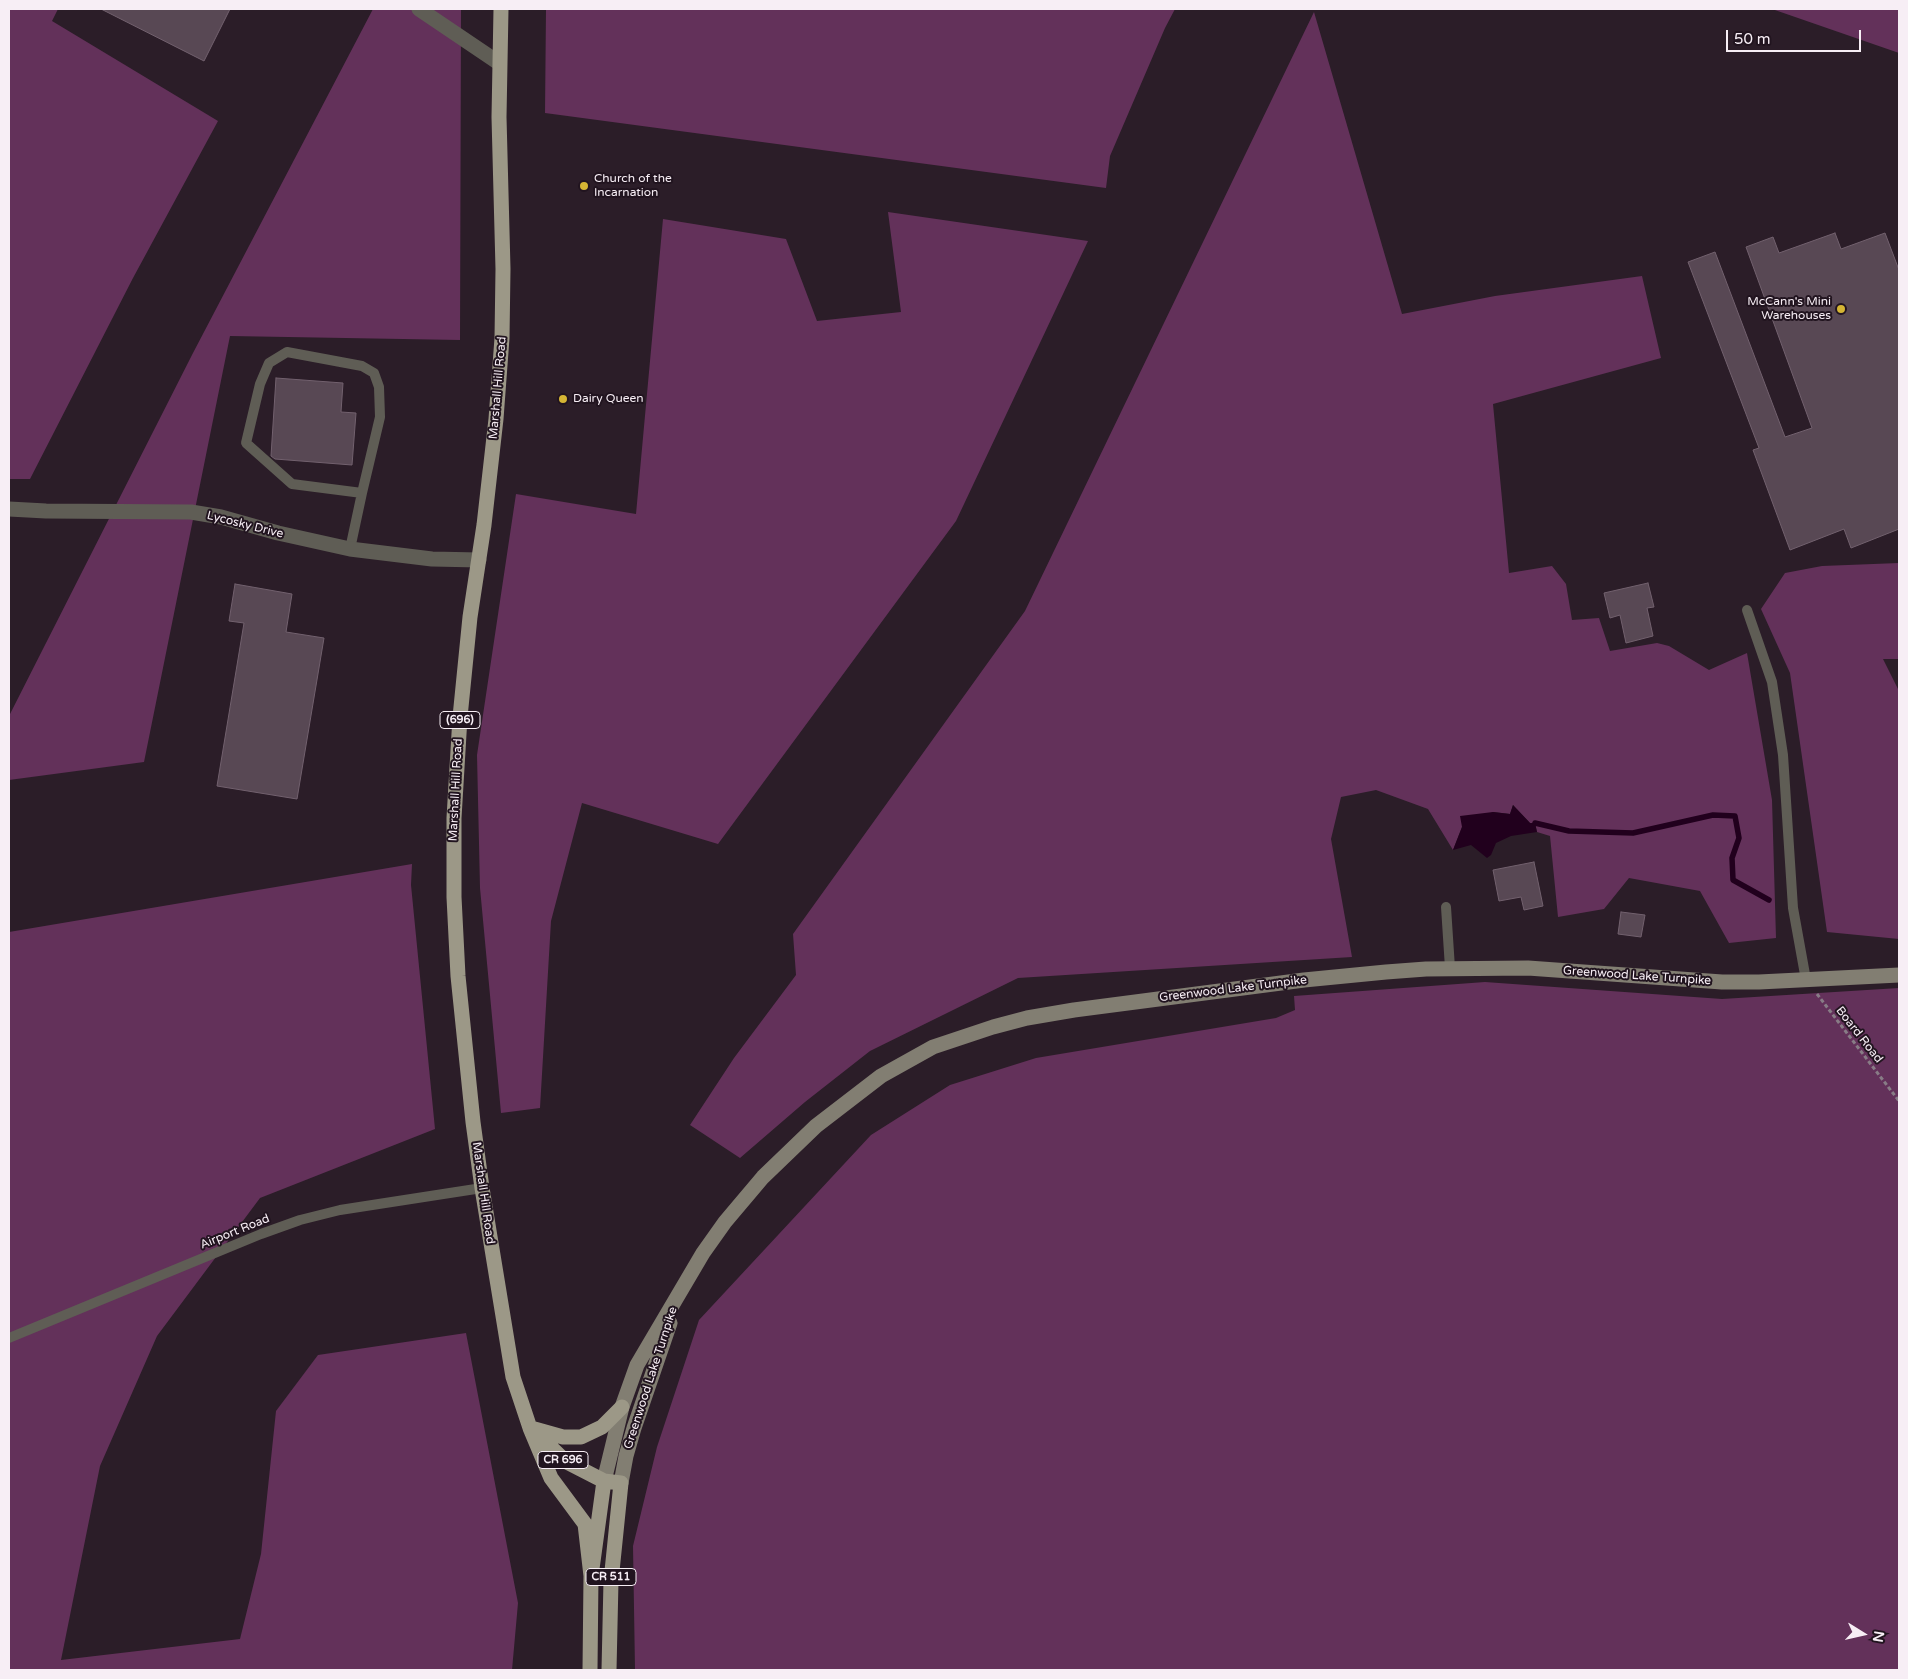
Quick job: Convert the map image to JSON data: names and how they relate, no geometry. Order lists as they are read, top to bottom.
{
  "streets": {
    "main road": [
      "Marshall Hill Road",
      "(696)",
      "Greenwood Lake Turnpike",
      "CR 696",
      "CR 511"
    ],
    "street": ["Lycosky Drive"],
    "lane": ["Airport Road"],
    "path": ["Board Road"]
  },
  "crossings": [
    ["Marshall Hill Road", "Lycosky Drive"],
    ["Marshall Hill Road", "Greenwood Lake Turnpike"],
    ["Marshall Hill Road", "Airport Road"],
    ["Greenwood Lake Turnpike", "Board Road"]
  ],
  "places": ["Church of the Incarnation", "McCann's Mini Warehouses", "Dairy Queen"],
  "scale_bar": "50 m",
  "north": "right"
}
